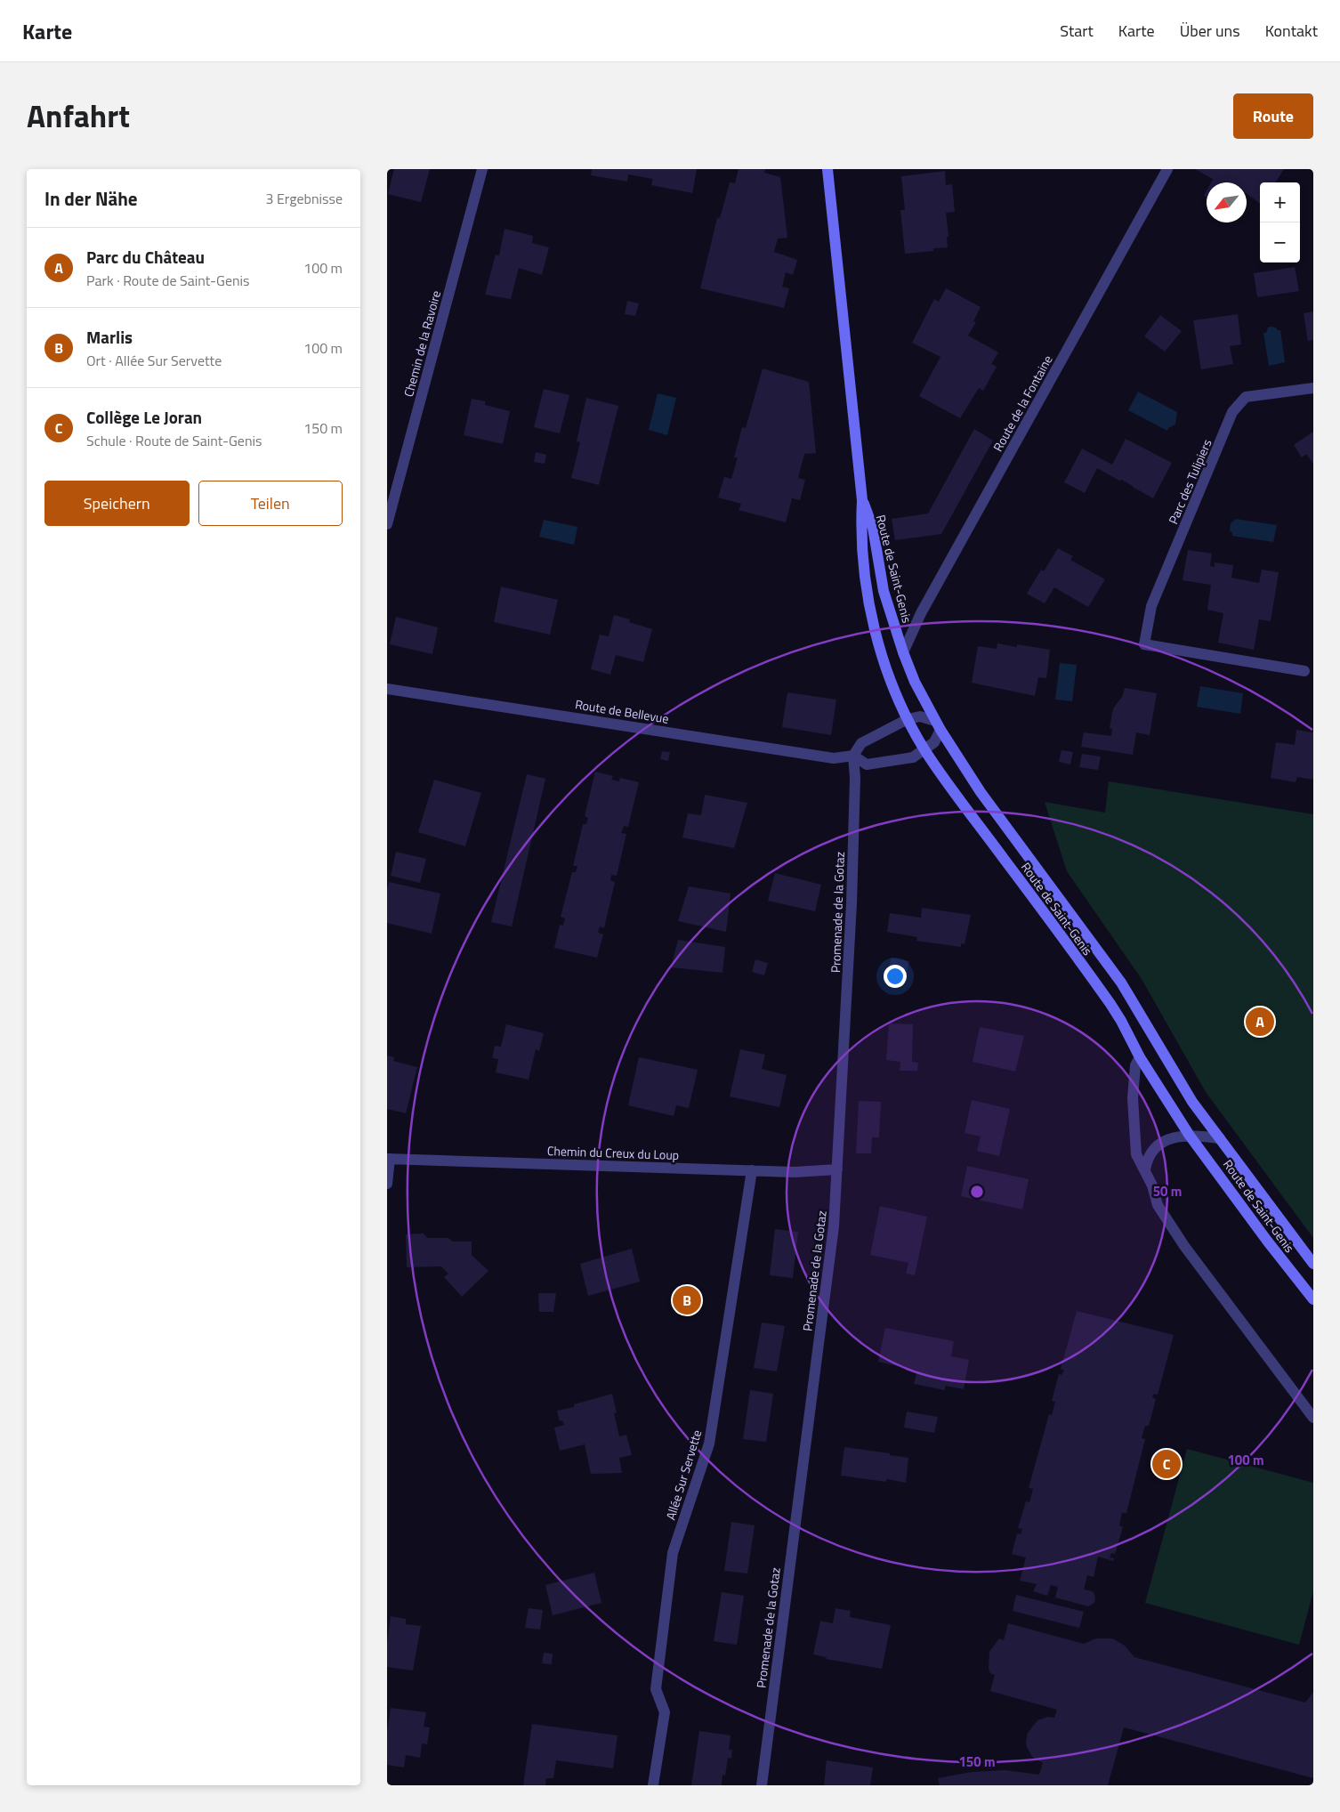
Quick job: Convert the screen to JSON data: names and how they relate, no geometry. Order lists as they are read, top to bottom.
{
  "streets": {
    "main road": ["Route de Saint-Genis"],
    "street": [
      "Chemin de la Ravoire",
      "Route de la Fontaine",
      "Parc des Tulipiers",
      "Route de Bellevue",
      "Promenade de la Gotaz",
      "Chemin du Creux du Loup",
      "Allée Sur Servette"
    ]
  },
  "crossings": [
    ["Route de la Fontaine", "Route de Saint-Genis"],
    ["Route de Saint-Genis", "Route de Bellevue"],
    ["Route de Bellevue", "Promenade de la Gotaz"],
    ["Promenade de la Gotaz", "Chemin du Creux du Loup"],
    ["Chemin du Creux du Loup", "Allée Sur Servette"]
  ],
  "north": "bottom left",
  "page": {
    "header": "Karte",
    "nav": [
      "Start",
      "Karte",
      "Über uns",
      "Kontakt"
    ],
    "title": "Anfahrt",
    "buttons": [
      "Route",
      ["Speichern", "Teilen"]
    ],
    "heading": ["In der Nähe", "3 Ergebnisse"],
    "map_buttons": ["+", "−"],
    "list": [
      {
        "mark": "A",
        "name": "Parc du Château",
        "note": "Park · Route de Saint-Genis",
        "value": "100 m"
      },
      {
        "mark": "B",
        "name": "Marlis",
        "note": "Ort · Allée Sur Servette",
        "value": "100 m"
      },
      {
        "mark": "C",
        "name": "Collège Le Joran",
        "note": "Schule · Route de Saint-Genis",
        "value": "150 m"
      }
    ],
    "pins": ["A", "B", "C"]
  },
  "rings": ["50 m", "100 m", "150 m"]
}
